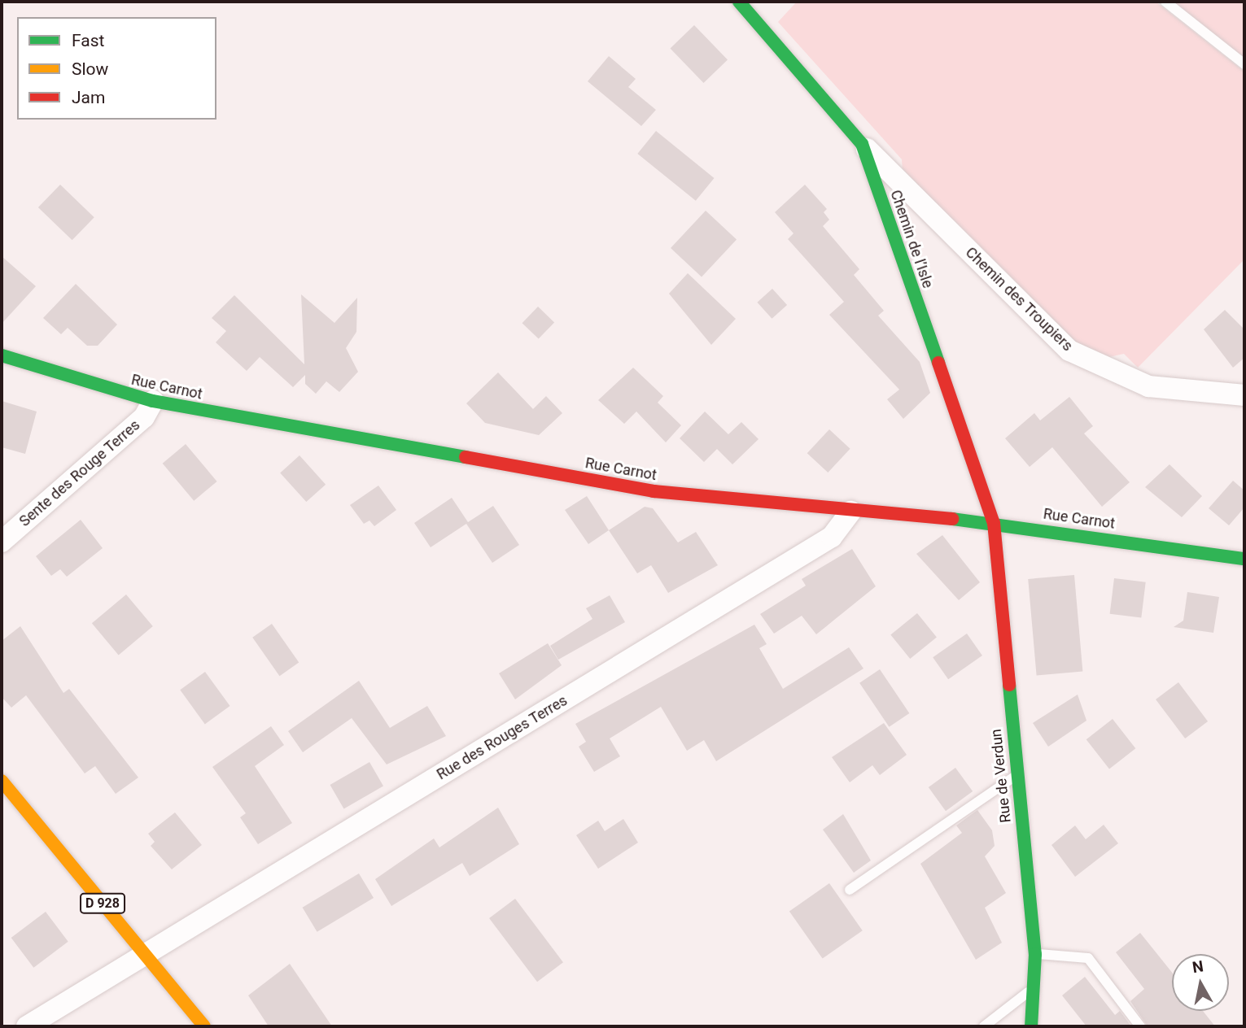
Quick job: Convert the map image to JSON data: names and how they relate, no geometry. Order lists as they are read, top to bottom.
{
  "streets": {
    "street": [
      "Chemin de l’Isle",
      "Chemin des Troupiers",
      "Rue Carnot",
      "Sente des Rouge Terres",
      "Rue des Rouges Terres",
      "Rue de Verdun",
      "D 928"
    ]
  },
  "crossings": [
    ["Chemin de l’Isle", "Chemin des Troupiers"],
    ["Chemin de l’Isle", "Rue Carnot"],
    ["Chemin de l’Isle", "Rue de Verdun"],
    ["Rue Carnot", "Sente des Rouge Terres"],
    ["Rue Carnot", "Rue des Rouges Terres"],
    ["Rue Carnot", "Rue de Verdun"],
    ["Rue des Rouges Terres", "D 928"]
  ],
  "legend": ["Fast", "Slow", "Jam"],
  "north": "top"
}
